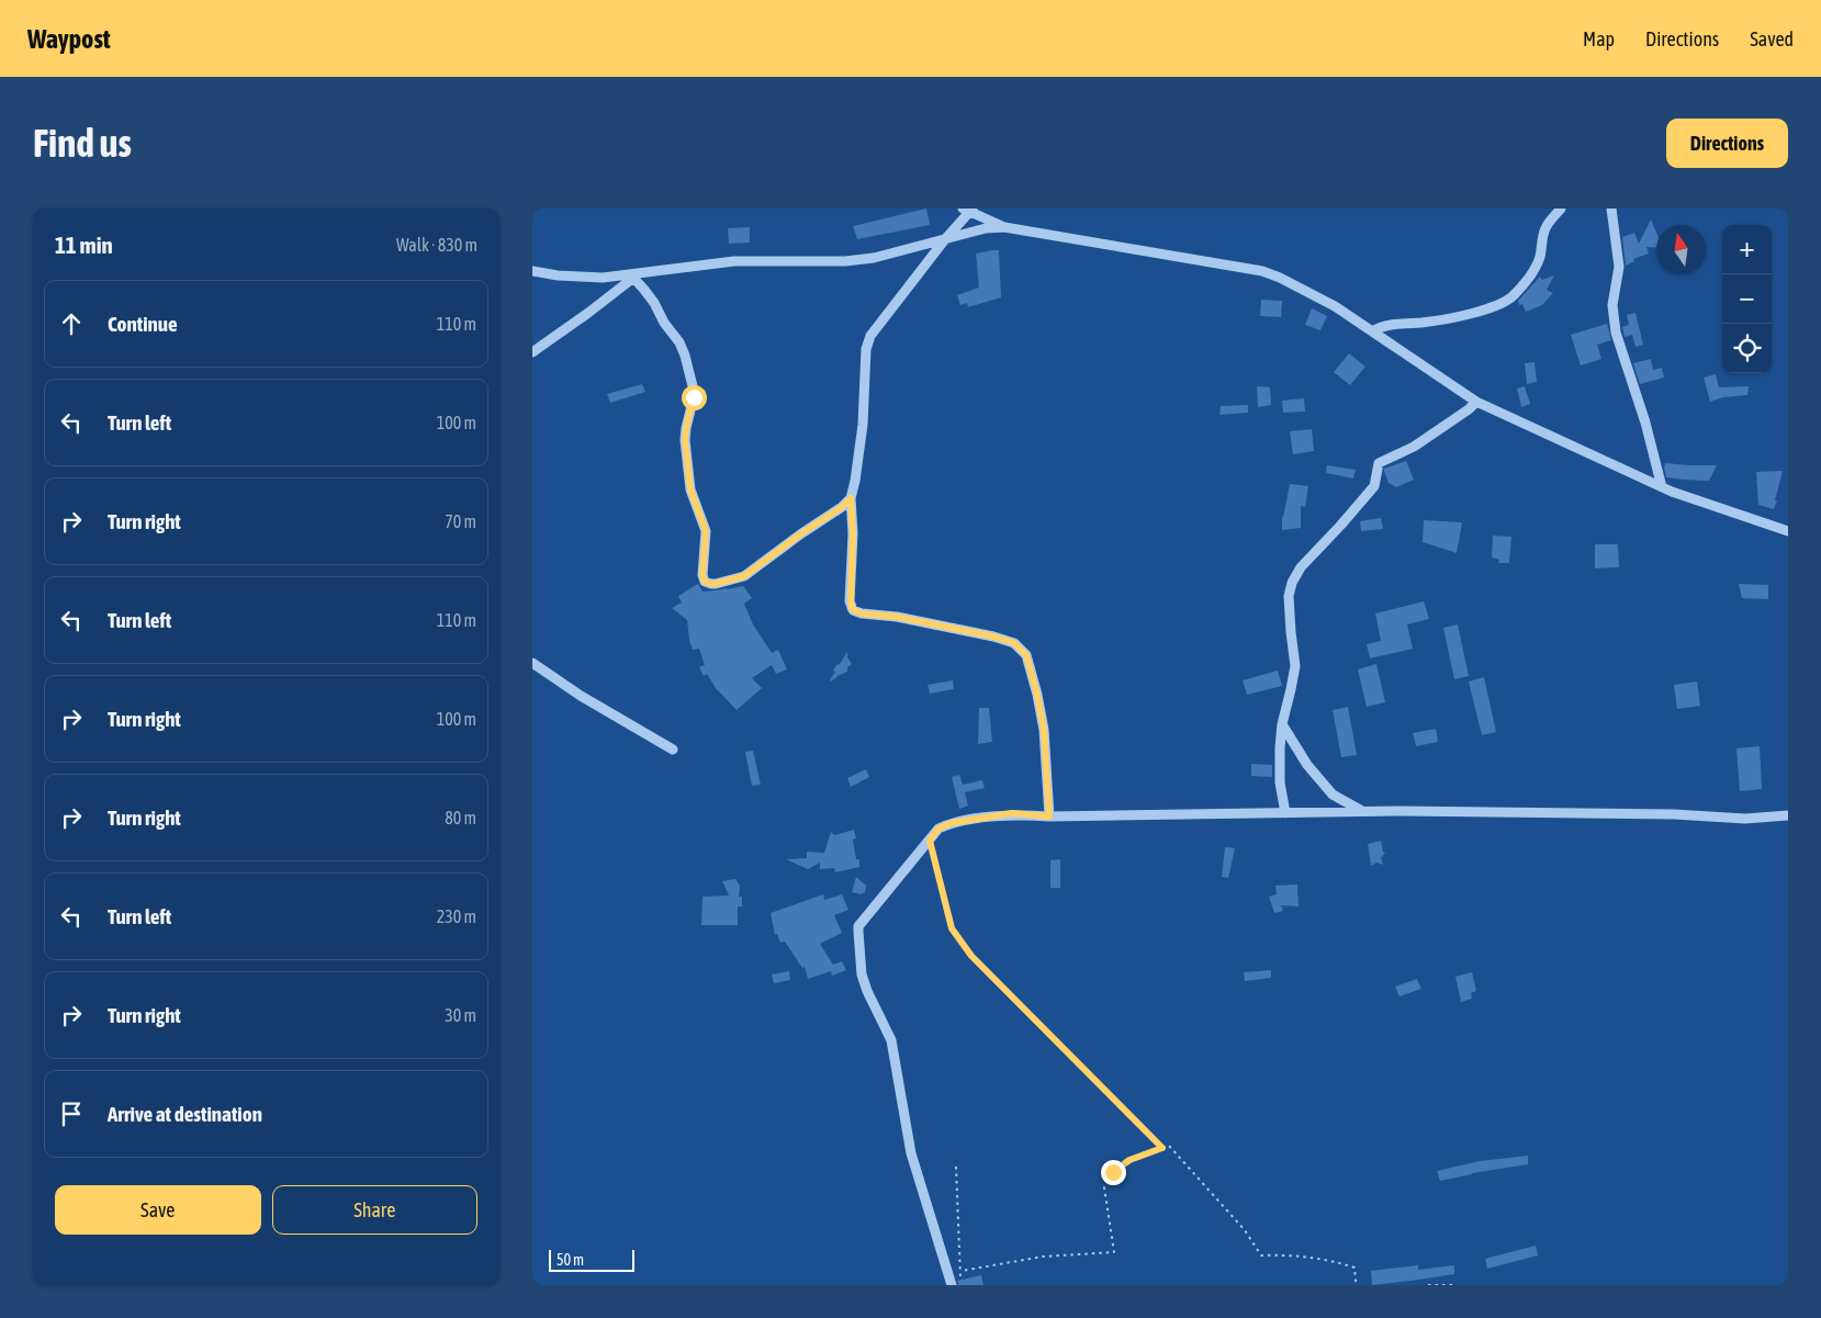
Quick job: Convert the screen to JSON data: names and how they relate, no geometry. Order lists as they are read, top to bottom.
{
  "scale_bar": "50 m",
  "north": "top",
  "page": {
    "header": "Waypost",
    "nav": ["Map", "Directions", "Saved"],
    "buttons": [
      "Directions",
      ["Save", "Share"]
    ],
    "title": "Find us",
    "heading": ["11 min", "Walk · 830 m"],
    "map_buttons": ["+", "−"],
    "list": [
      ["Continue", "110 m"],
      ["Turn left", "100 m"],
      ["Turn right", "70 m"],
      ["Turn left", "110 m"],
      ["Turn right", "100 m"],
      ["Turn right", "80 m"],
      ["Turn left", "230 m"],
      ["Turn right", "30 m"],
      "Arrive at destination"
    ],
    "scale": "50 m"
  }
}
